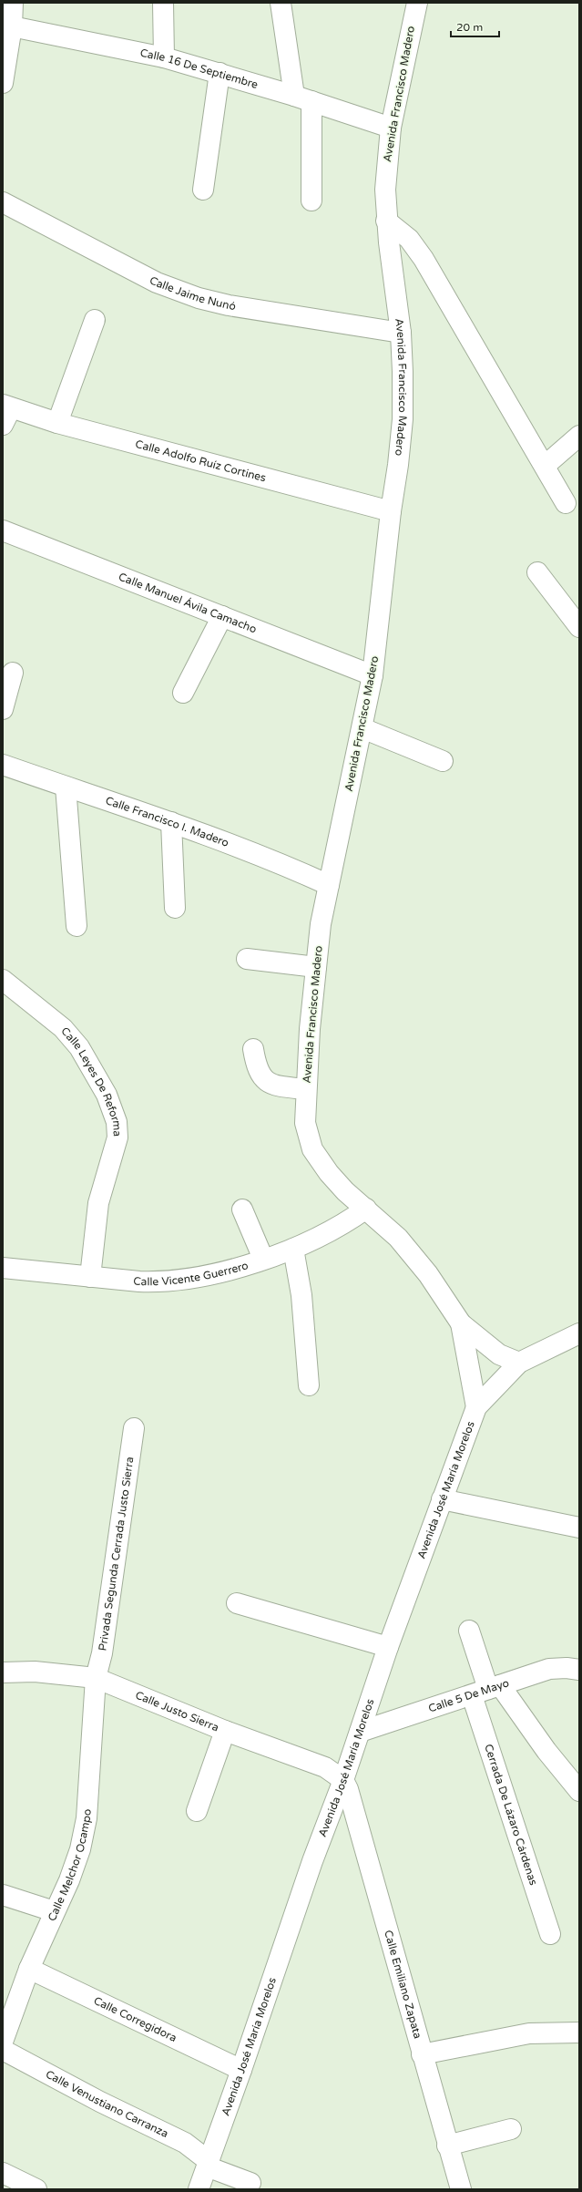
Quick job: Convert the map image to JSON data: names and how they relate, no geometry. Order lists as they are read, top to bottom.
{
  "streets": {
    "street": [
      "Calle 16 De Septiembre",
      "Avenida Francisco Madero",
      "Calle Jaime Nunó",
      "Calle Adolfo Ruíz Cortines",
      "Calle Manuel Ávila Camacho",
      "Calle Francisco I. Madero",
      "Calle Leyes De Reforma",
      "Calle Vicente Guerrero",
      "Avenida José María Morelos",
      "Privada Segunda Cerrada Justo Sierra",
      "Calle 5 De Mayo",
      "Calle Justo Sierra",
      "Cerrada De Lázaro Cárdenas",
      "Calle Melchor Ocampo",
      "Calle Emiliano Zapata",
      "Calle Corregidora",
      "Calle Venustiano Carranza"
    ]
  },
  "crossings": [
    ["Calle 16 De Septiembre", "Avenida Francisco Madero"],
    ["Avenida Francisco Madero", "Calle Jaime Nunó"],
    ["Avenida Francisco Madero", "Calle Adolfo Ruíz Cortines"],
    ["Avenida Francisco Madero", "Calle Manuel Ávila Camacho"],
    ["Avenida Francisco Madero", "Calle Francisco I. Madero"],
    ["Avenida Francisco Madero", "Calle Vicente Guerrero"],
    ["Avenida Francisco Madero", "Avenida José María Morelos"],
    ["Calle Leyes De Reforma", "Calle Vicente Guerrero"],
    ["Avenida José María Morelos", "Calle 5 De Mayo"],
    ["Avenida José María Morelos", "Calle Justo Sierra"],
    ["Avenida José María Morelos", "Calle Emiliano Zapata"],
    ["Avenida José María Morelos", "Calle Corregidora"],
    ["Avenida José María Morelos", "Calle Venustiano Carranza"],
    ["Privada Segunda Cerrada Justo Sierra", "Calle Justo Sierra"],
    ["Privada Segunda Cerrada Justo Sierra", "Calle Melchor Ocampo"],
    ["Calle 5 De Mayo", "Cerrada De Lázaro Cárdenas"],
    ["Calle Justo Sierra", "Calle Melchor Ocampo"],
    ["Calle Justo Sierra", "Calle Emiliano Zapata"],
    ["Calle Melchor Ocampo", "Calle Corregidora"]
  ],
  "scale_bar": "20 m"
}
